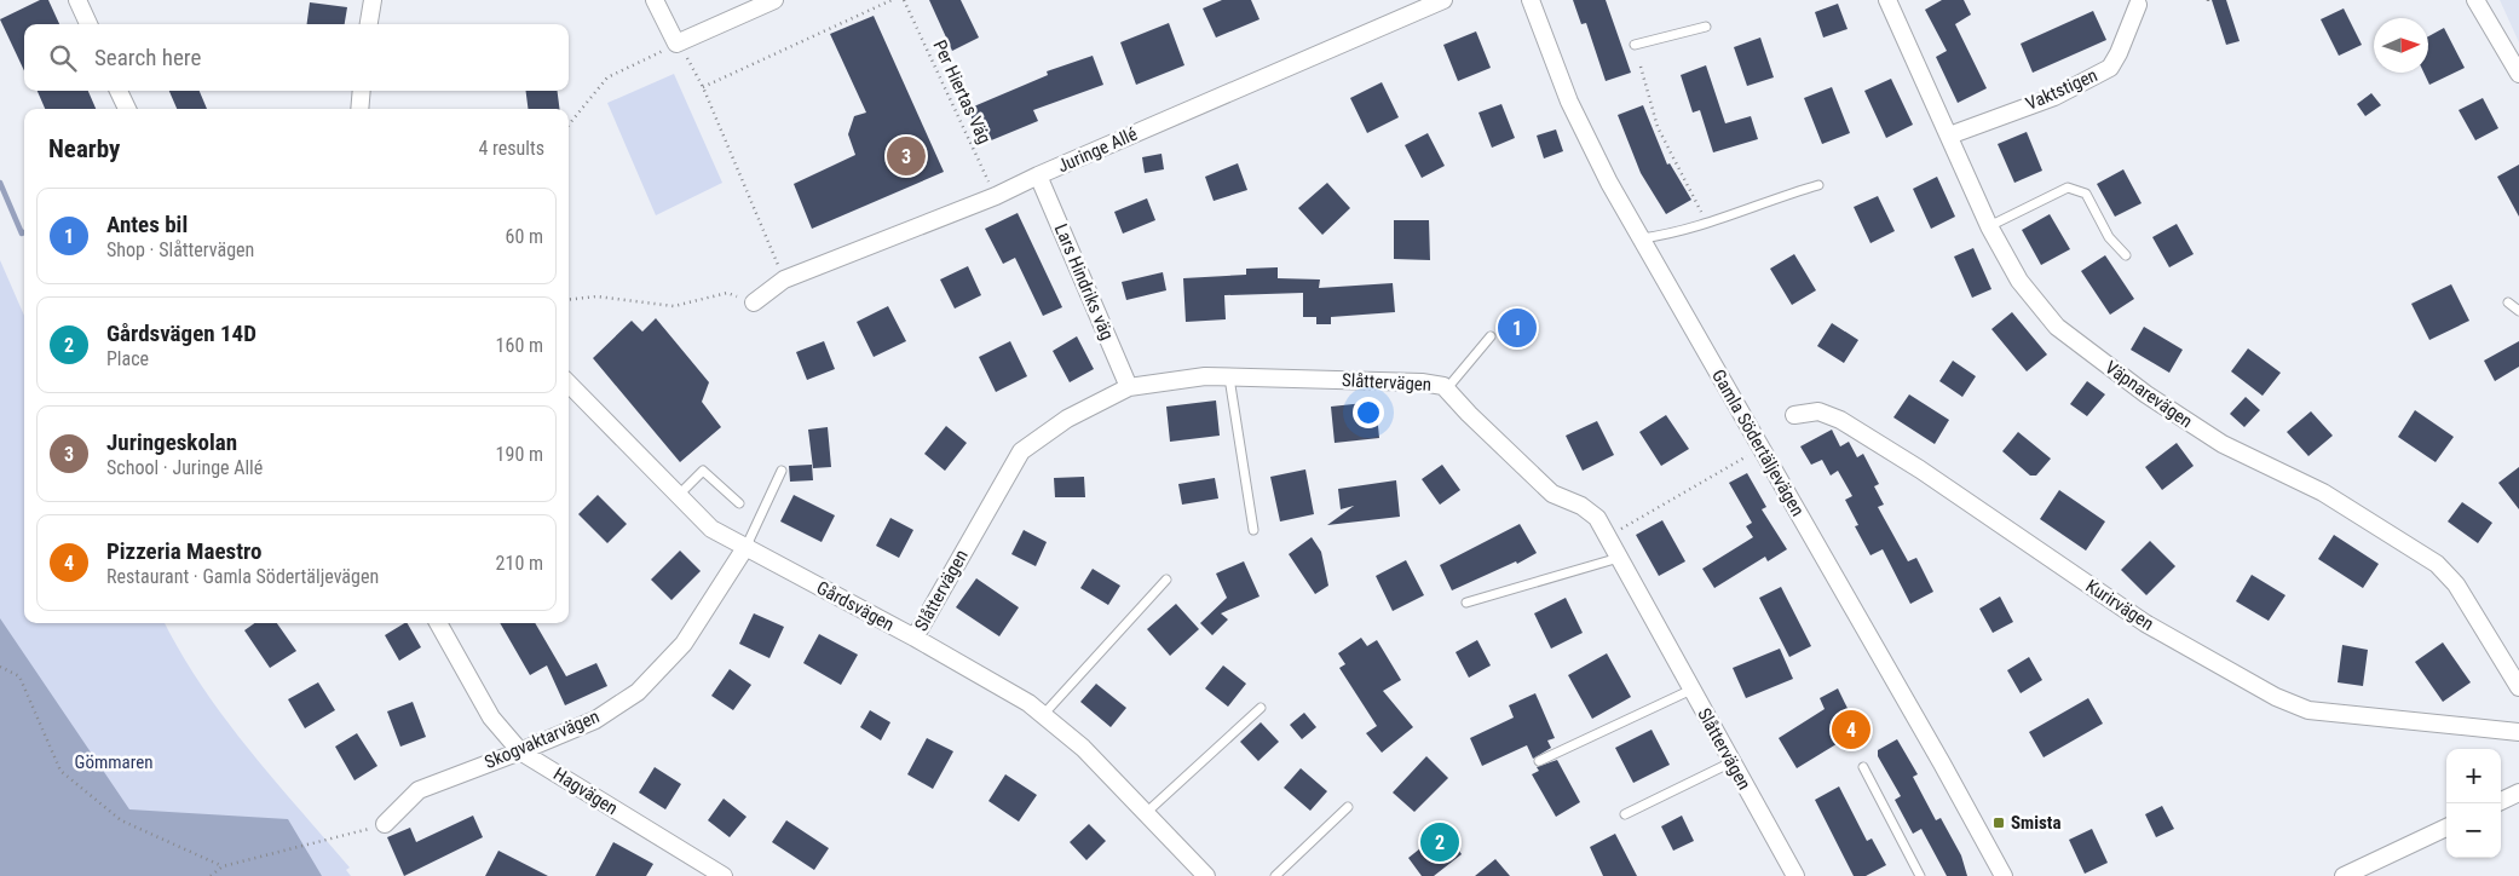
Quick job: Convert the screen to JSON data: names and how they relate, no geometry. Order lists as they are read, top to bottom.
{
  "streets": {
    "street": [
      "Vaktstigen",
      "Juringe Allé",
      "Lars Hindriks väg",
      "Slåttervägen",
      "Väpnarevägen",
      "Gamla Södertäljevägen",
      "Kurirvägen",
      "Gårdsvägen",
      "Skogvaktarvägen",
      "Hagvägen"
    ],
    "path": ["Per Hiertas Väg"]
  },
  "crossings": [
    ["Vaktstigen", "Väpnarevägen"],
    ["Per Hiertas Väg", "Juringe Allé"],
    ["Juringe Allé", "Lars Hindriks väg"],
    ["Lars Hindriks väg", "Slåttervägen"],
    ["Slåttervägen", "Gårdsvägen"],
    ["Gårdsvägen", "Skogvaktarvägen"],
    ["Skogvaktarvägen", "Hagvägen"]
  ],
  "parks": ["Gömmaren"],
  "places": {
    "transit": ["Smista"]
  },
  "north": "right",
  "page": {
    "search": "Search here",
    "heading": ["Nearby", "4 results"],
    "pins": [
      "3",
      "1",
      "4",
      "2"
    ],
    "list": [
      {
        "mark": "1",
        "name": "Antes bil",
        "note": "Shop · Slåttervägen",
        "value": "60 m"
      },
      {
        "mark": "2",
        "name": "Gårdsvägen 14D",
        "note": "Place",
        "value": "160 m"
      },
      {
        "mark": "3",
        "name": "Juringeskolan",
        "note": "School · Juringe Allé",
        "value": "190 m"
      },
      {
        "mark": "4",
        "name": "Pizzeria Maestro",
        "note": "Restaurant · Gamla Södertäljevägen",
        "value": "210 m"
      }
    ],
    "map_buttons": ["+", "−"]
  }
}
